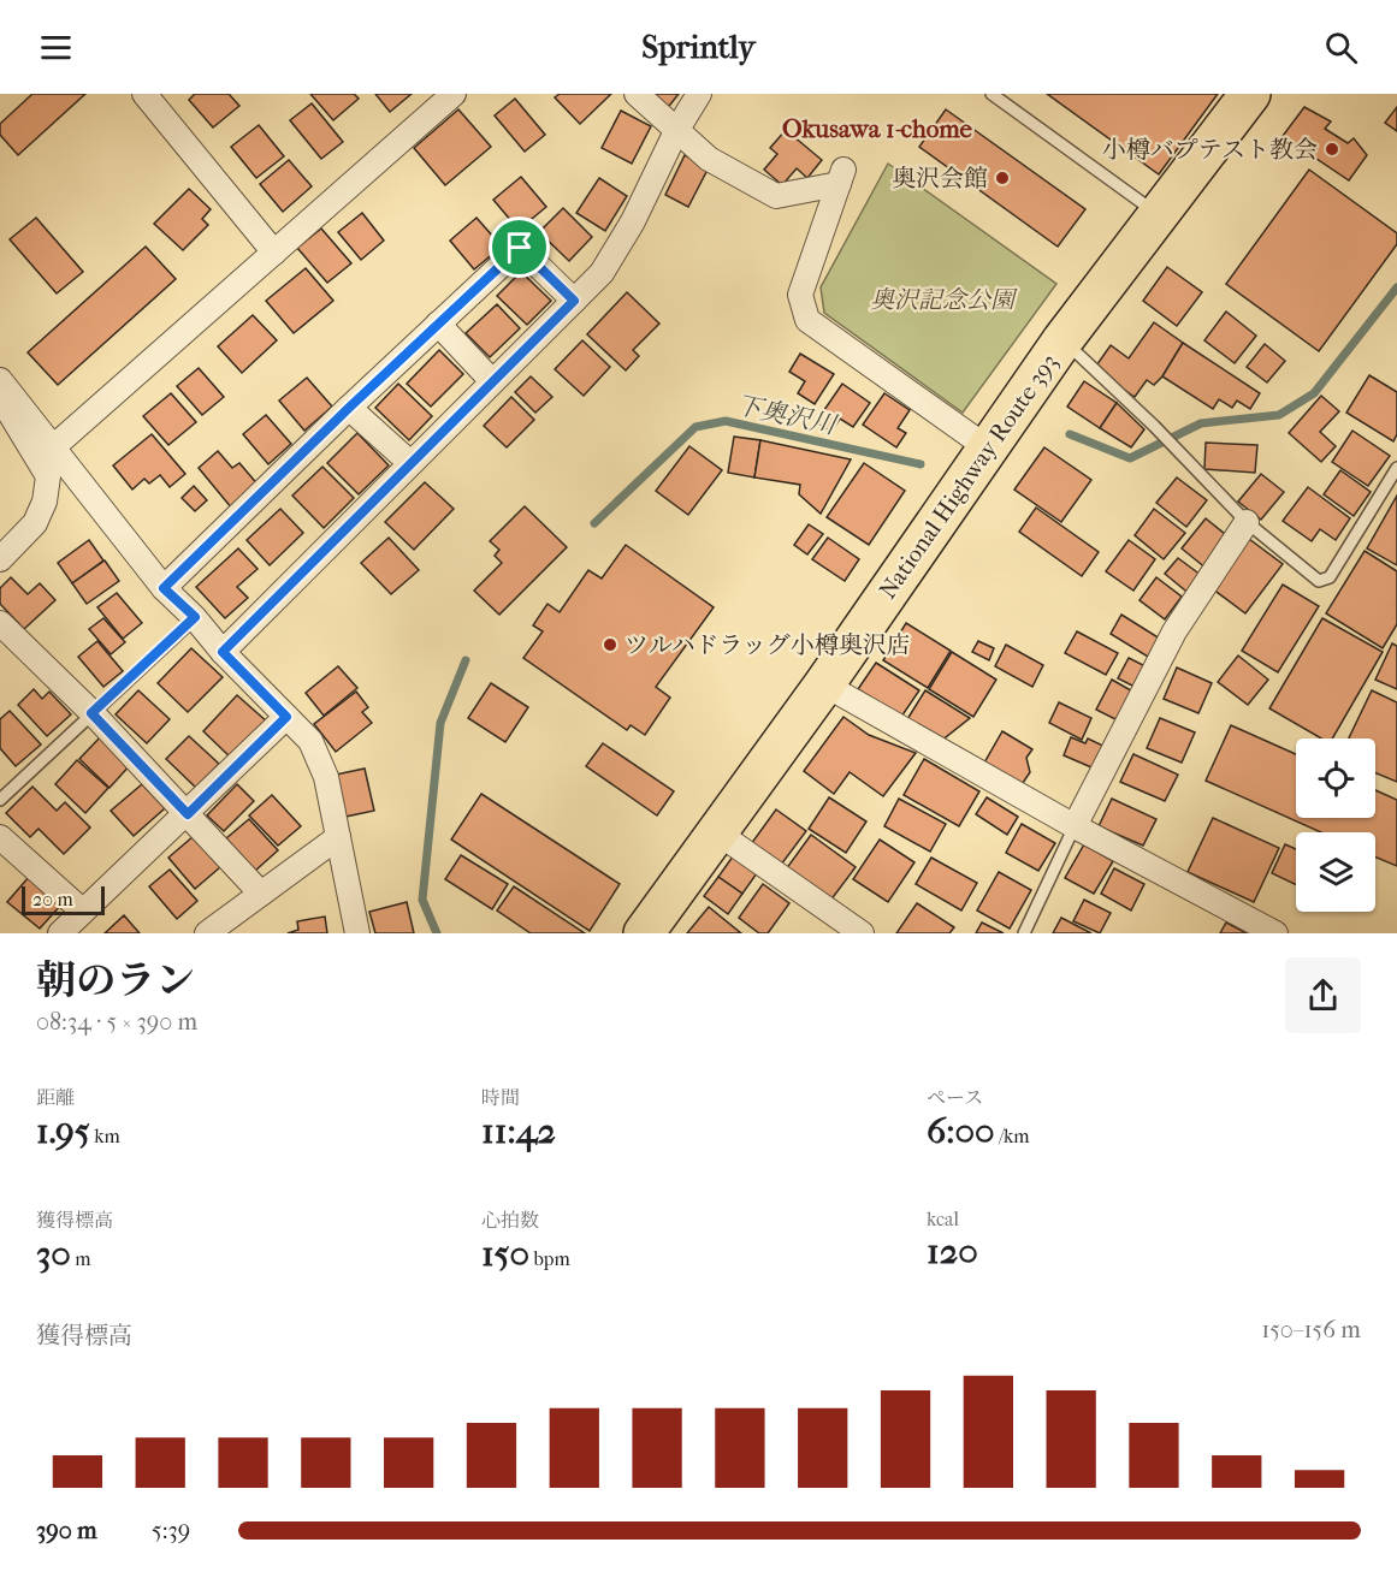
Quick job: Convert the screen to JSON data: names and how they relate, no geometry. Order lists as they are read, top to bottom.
{
  "streets": {
    "highway": ["National Highway Route 393"]
  },
  "districts": ["Okusawa 1-chome"],
  "water": ["下奥沢川"],
  "parks": ["奥沢記念公園"],
  "places": ["小樽バプテスト教会", "奥沢会館", "ツルハドラッグ小樽奥沢店"],
  "scale_bar": "20 m",
  "page": {
    "header": "Sprintly",
    "scale": "20 m",
    "heading": ["朝のラン", "08:34 · 5 × 390 m"],
    "stats": [
      ["距離", "1.95 km"],
      ["時間", "11:42"],
      ["ペース", "6:00 /km"],
      ["獲得標高", "30 m"],
      ["心拍数", "150 bpm"],
      ["kcal", "120"]
    ],
    "chart": ["獲得標高", "150–156 m"],
    "list": [
      {
        "name": "390 m",
        "note": "5:39"
      }
    ]
  }
}
